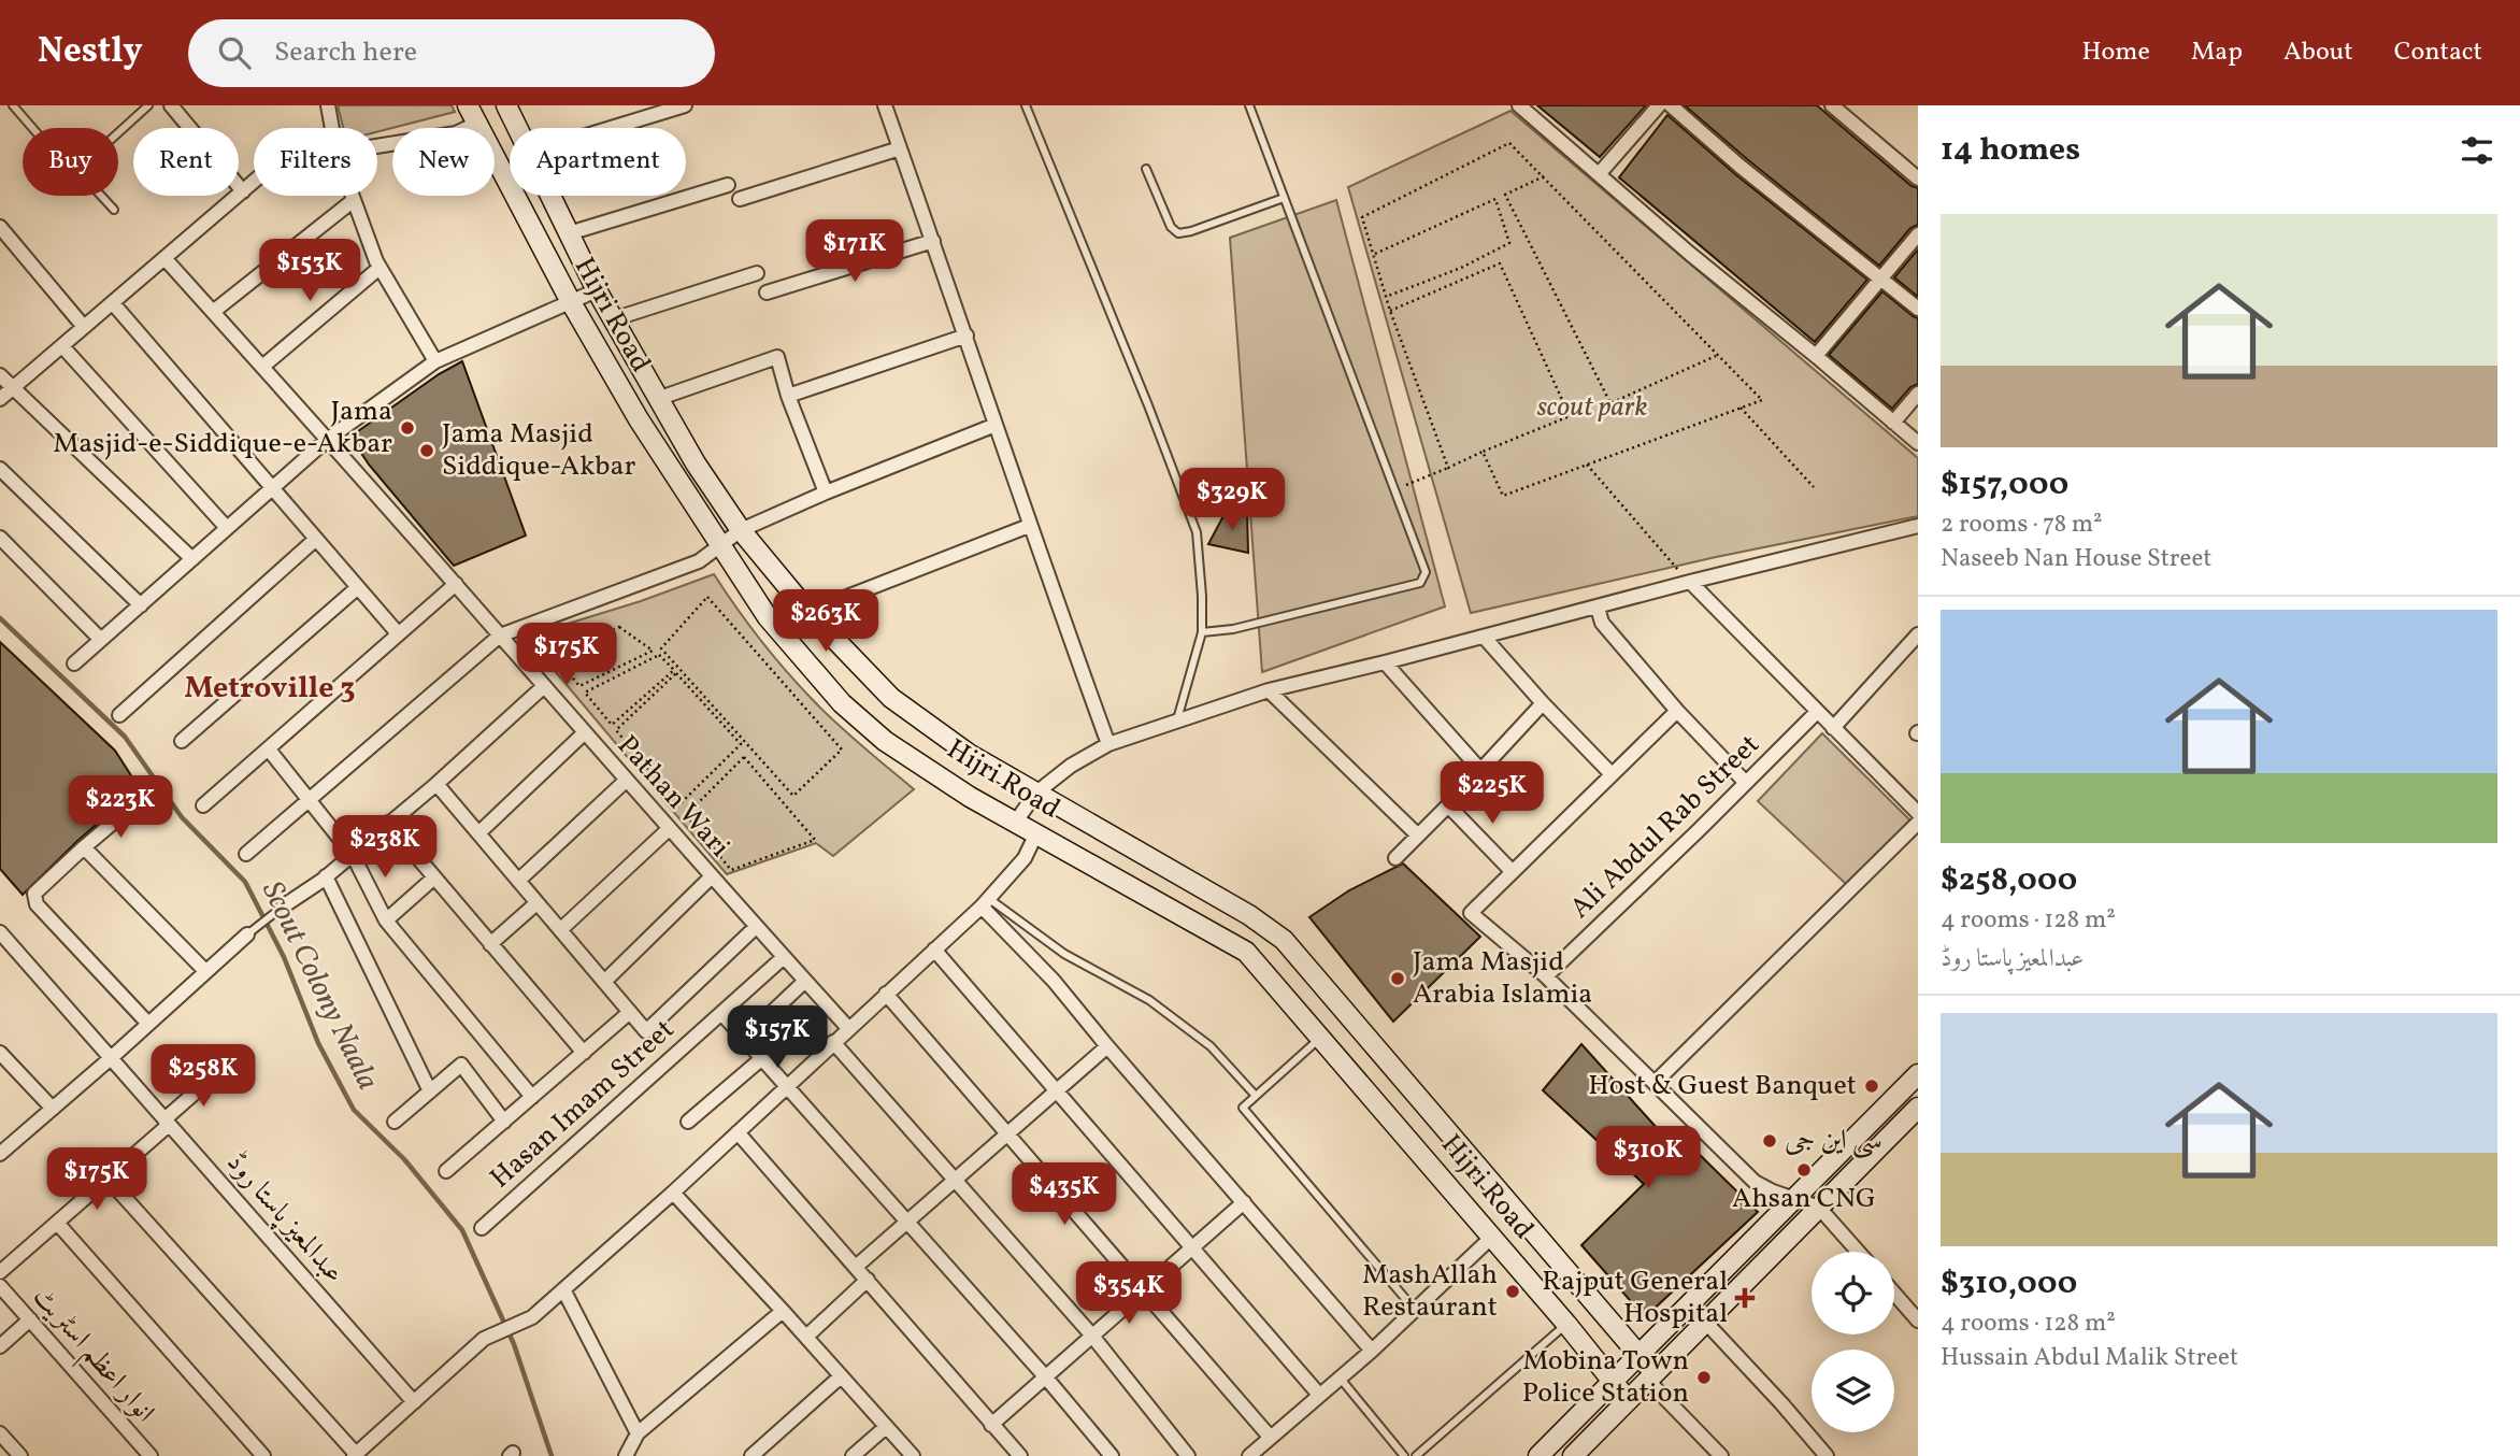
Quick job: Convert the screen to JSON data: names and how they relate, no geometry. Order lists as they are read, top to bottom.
{
  "streets": {
    "main road": ["Hijri Road"],
    "street": [
      "Pathan Wari",
      "Ali Abdul Rab Street",
      "Hasan Imam Street",
      "عبدالمعیز پاستا روڈ",
      "انوار اعظم اسٹریٹ"
    ]
  },
  "crossings": [
    ["Pathan Wari", "Hasan Imam Street"]
  ],
  "districts": ["Metroville 3"],
  "water": ["Scout Colony Naala"],
  "parks": ["scout park"],
  "places": {
    "other": [
      "Jama Masjid-e-Siddique-e-Akbar",
      "Jama Masjid Siddique-Akbar",
      "Jama Masjid Arabia Islamia",
      "Host & Guest Banquet",
      "سی این جی",
      "Ahsan CNG",
      "MashAllah Restaurant",
      "Mobina Town Police Station"
    ],
    "health": ["Rajput General Hospital"]
  },
  "page": {
    "header": "Nestly",
    "search": "Search here",
    "nav": [
      "Home",
      "Map",
      "About",
      "Contact"
    ],
    "heading": "14 homes",
    "chip": [
      "Buy",
      "Rent",
      "Filters",
      "New",
      "Apartment"
    ],
    "list": [
      {
        "name": "$157,000",
        "note": "2 rooms · 78 m² · Naseeb Nan House Street"
      },
      {
        "name": "$258,000",
        "note": "4 rooms · 128 m² · عبدالمعیز پاستا روڈ"
      },
      {
        "name": "$310,000",
        "note": "4 rooms · 128 m² · Hussain Abdul Malik Street"
      }
    ],
    "price": [
      "$171K",
      "$153K",
      "$329K",
      "$263K",
      "$175K",
      "$225K",
      "$223K",
      "$238K",
      "$157K",
      "$258K",
      "$310K",
      "$175K",
      "$435K",
      "$354K"
    ]
  }
}
